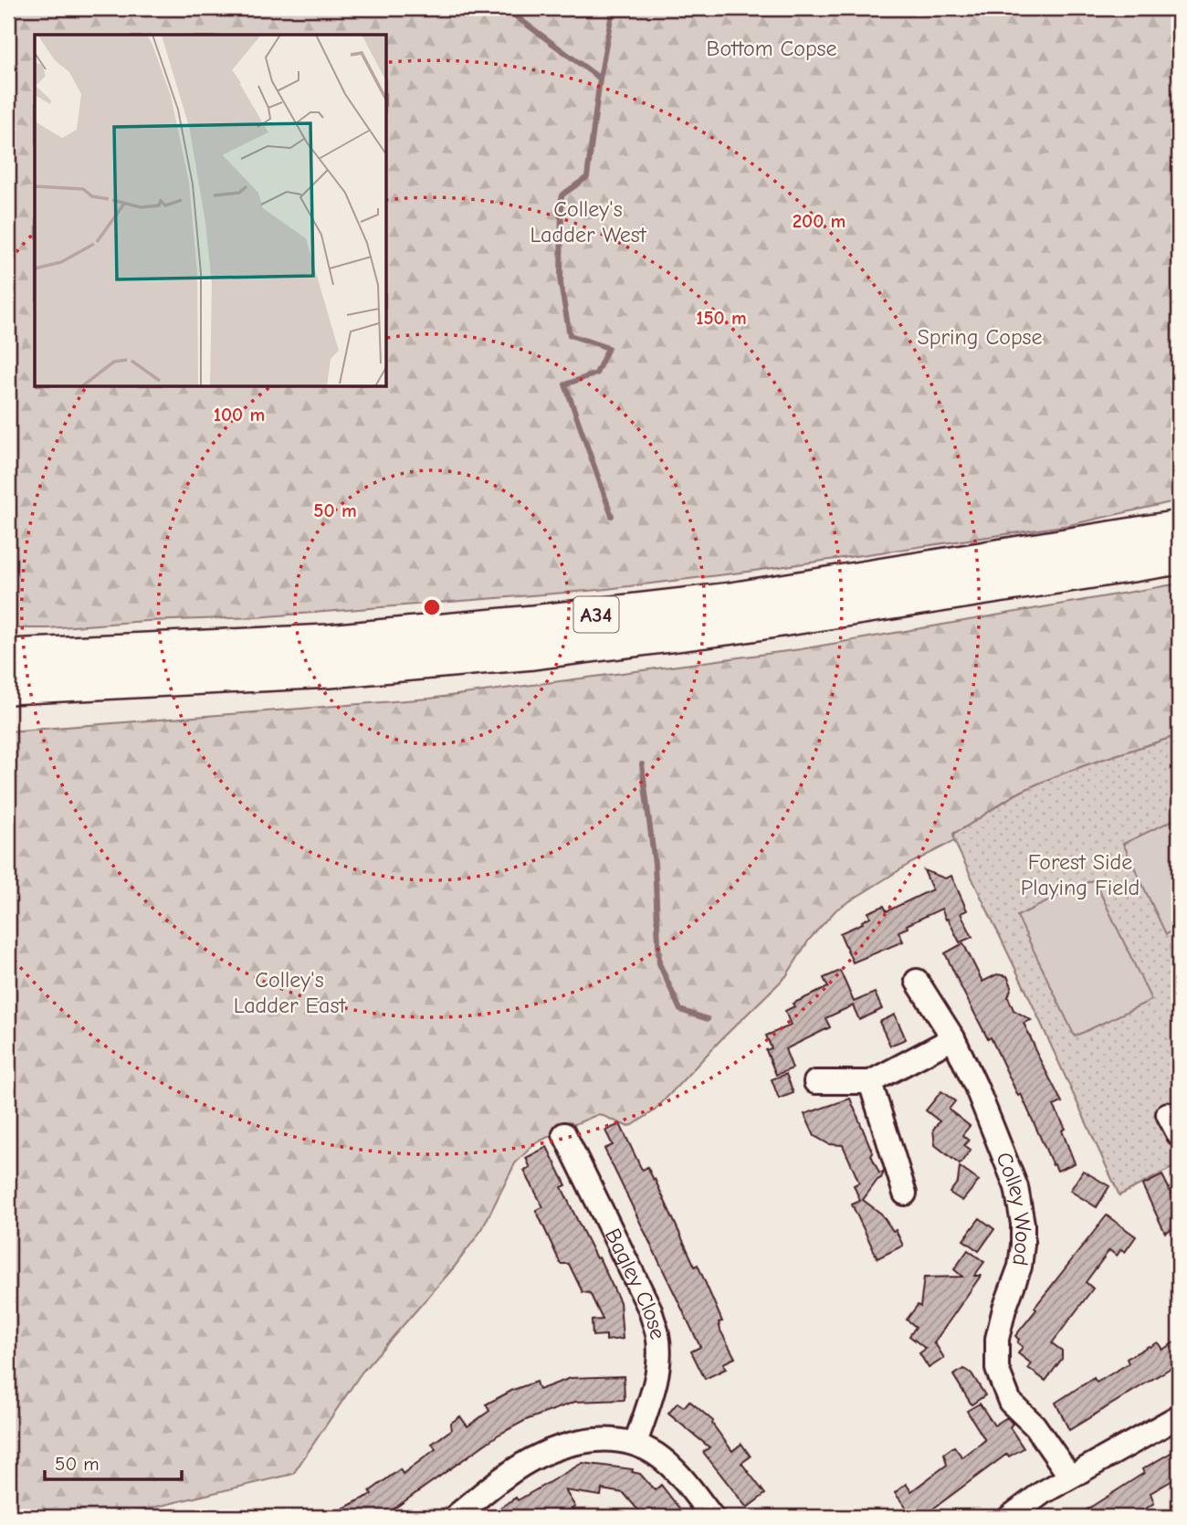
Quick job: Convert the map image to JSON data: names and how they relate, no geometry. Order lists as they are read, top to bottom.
{
  "streets": {
    "highway": ["A34"],
    "street": ["Colley Wood", "Bagley Close"]
  },
  "parks": [
    "Bottom Copse",
    "Colley's Ladder West",
    "Spring Copse",
    "Forest Side Playing Field",
    "Colley's Ladder East"
  ],
  "scale_bar": "50 m",
  "rings": [
    "200 m",
    "150 m",
    "100 m",
    "50 m"
  ]
}
